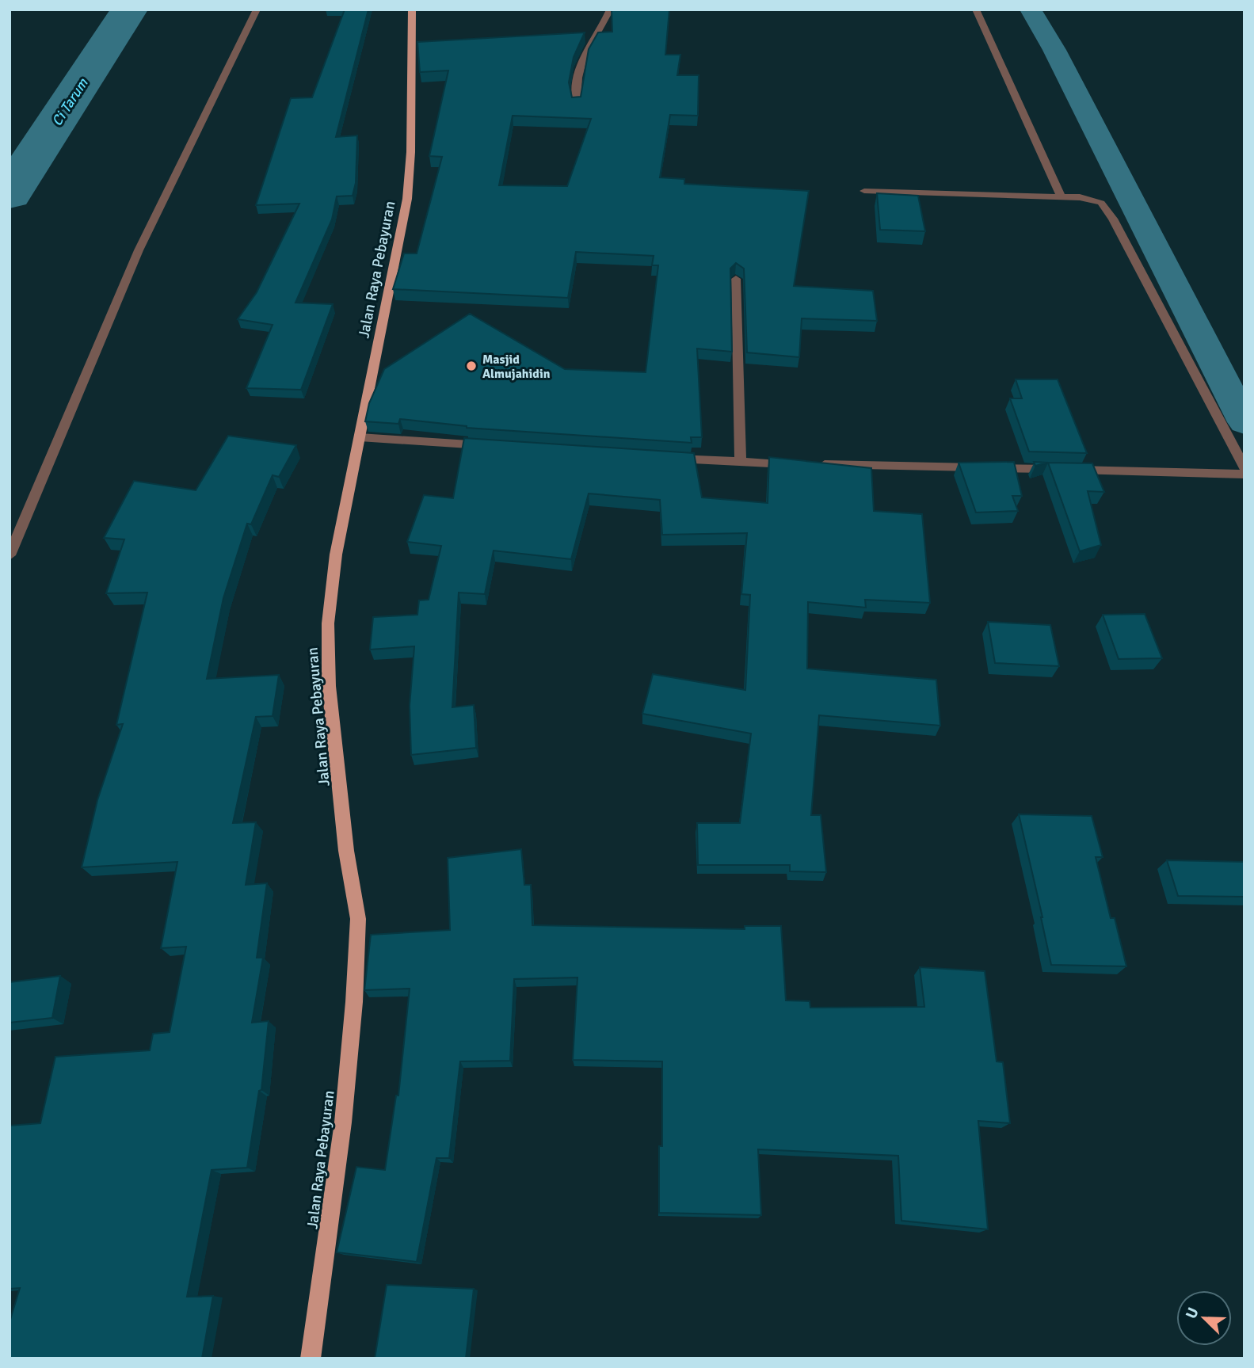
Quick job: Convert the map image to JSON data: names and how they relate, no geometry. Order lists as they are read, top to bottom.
{
  "streets": {
    "main road": ["Jalan Raya Pebayuran"]
  },
  "water": ["Ci Tarum"],
  "places": ["Masjid Almujahidin"],
  "north": "top left"
}
